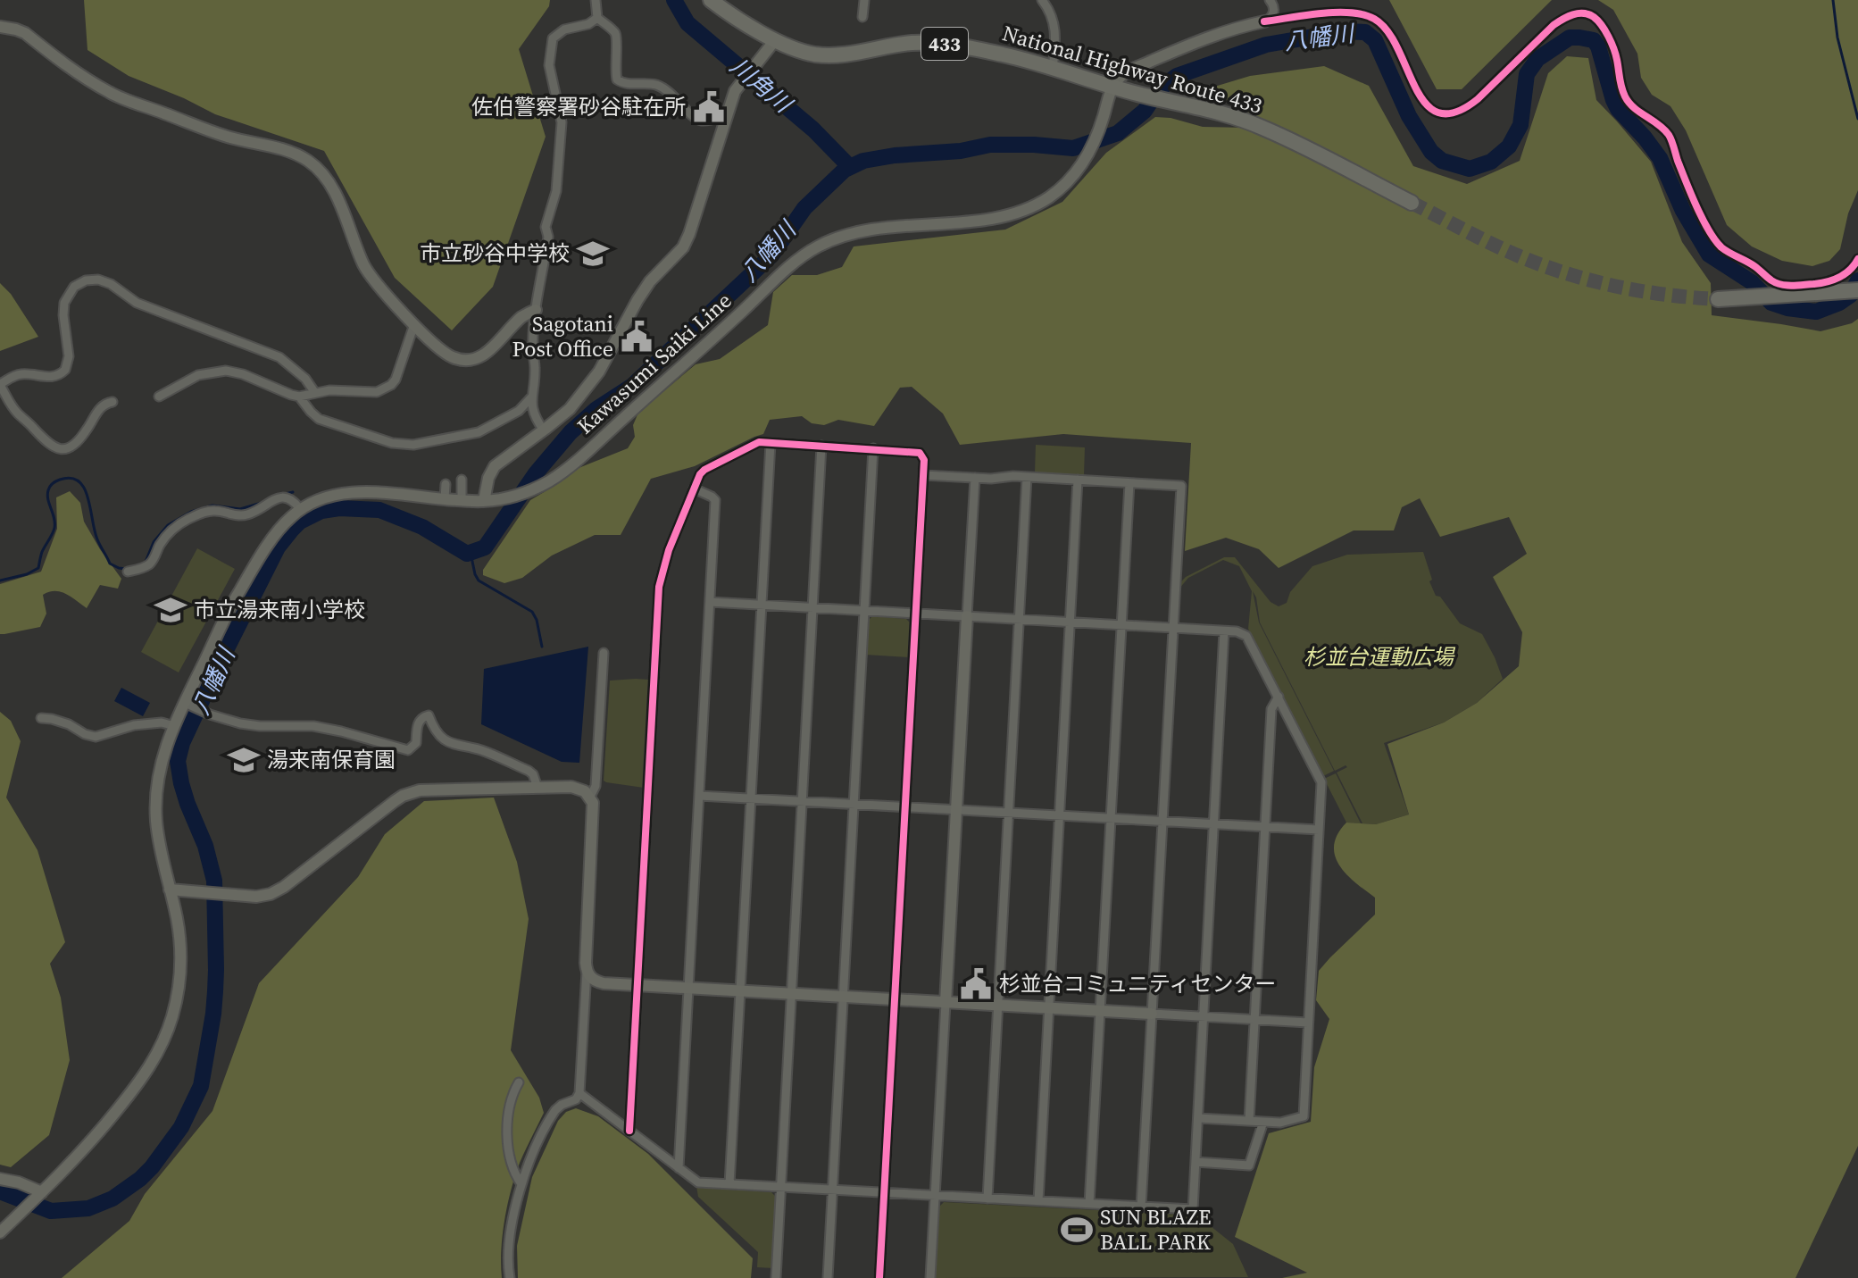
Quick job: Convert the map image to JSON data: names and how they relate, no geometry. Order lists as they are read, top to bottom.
{
  "streets": {
    "highway": ["433", "National Highway Route 433"],
    "street": ["Kawasumi Saiki Line"]
  },
  "crossings": [
    ["National Highway Route 433", "Kawasumi Saiki Line"]
  ],
  "water": ["八幡川", "川角川"],
  "parks": ["杉並台運動広場"],
  "places": {
    "public building": ["佐伯警察署砂谷駐在所", "Sagotani Post Office", "杉並台コミュニティセンター"],
    "school or university": ["市立砂谷中学校", "市立湯来南小学校", "湯来南保育園"],
    "sports": ["SUN BLAZE BALL PARK"]
  }
}
